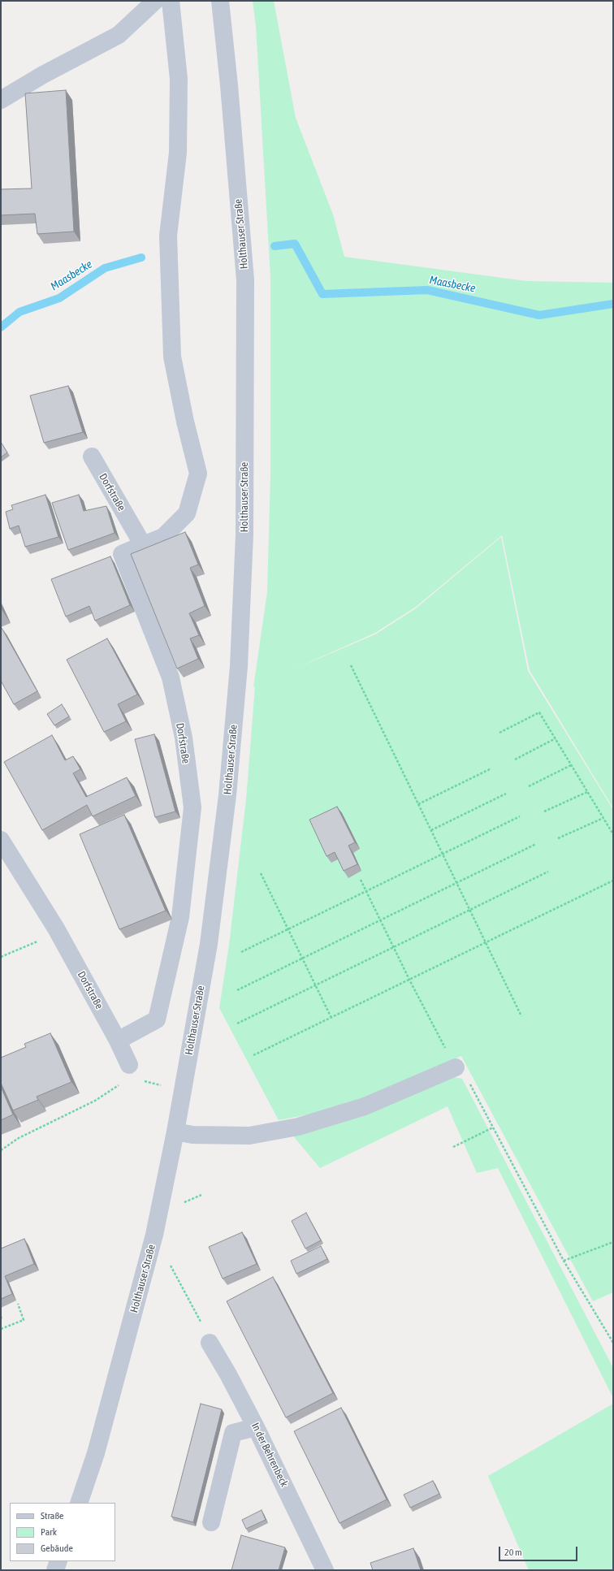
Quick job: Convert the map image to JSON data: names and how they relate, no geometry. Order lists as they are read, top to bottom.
{
  "streets": {
    "street": ["Holthauser Straße", "Dorfstraße", "In der Behrenbeck"]
  },
  "water": ["Maasbecke"],
  "legend": ["Straße", "Park", "Gebäude"],
  "scale_bar": "20 m"
}
